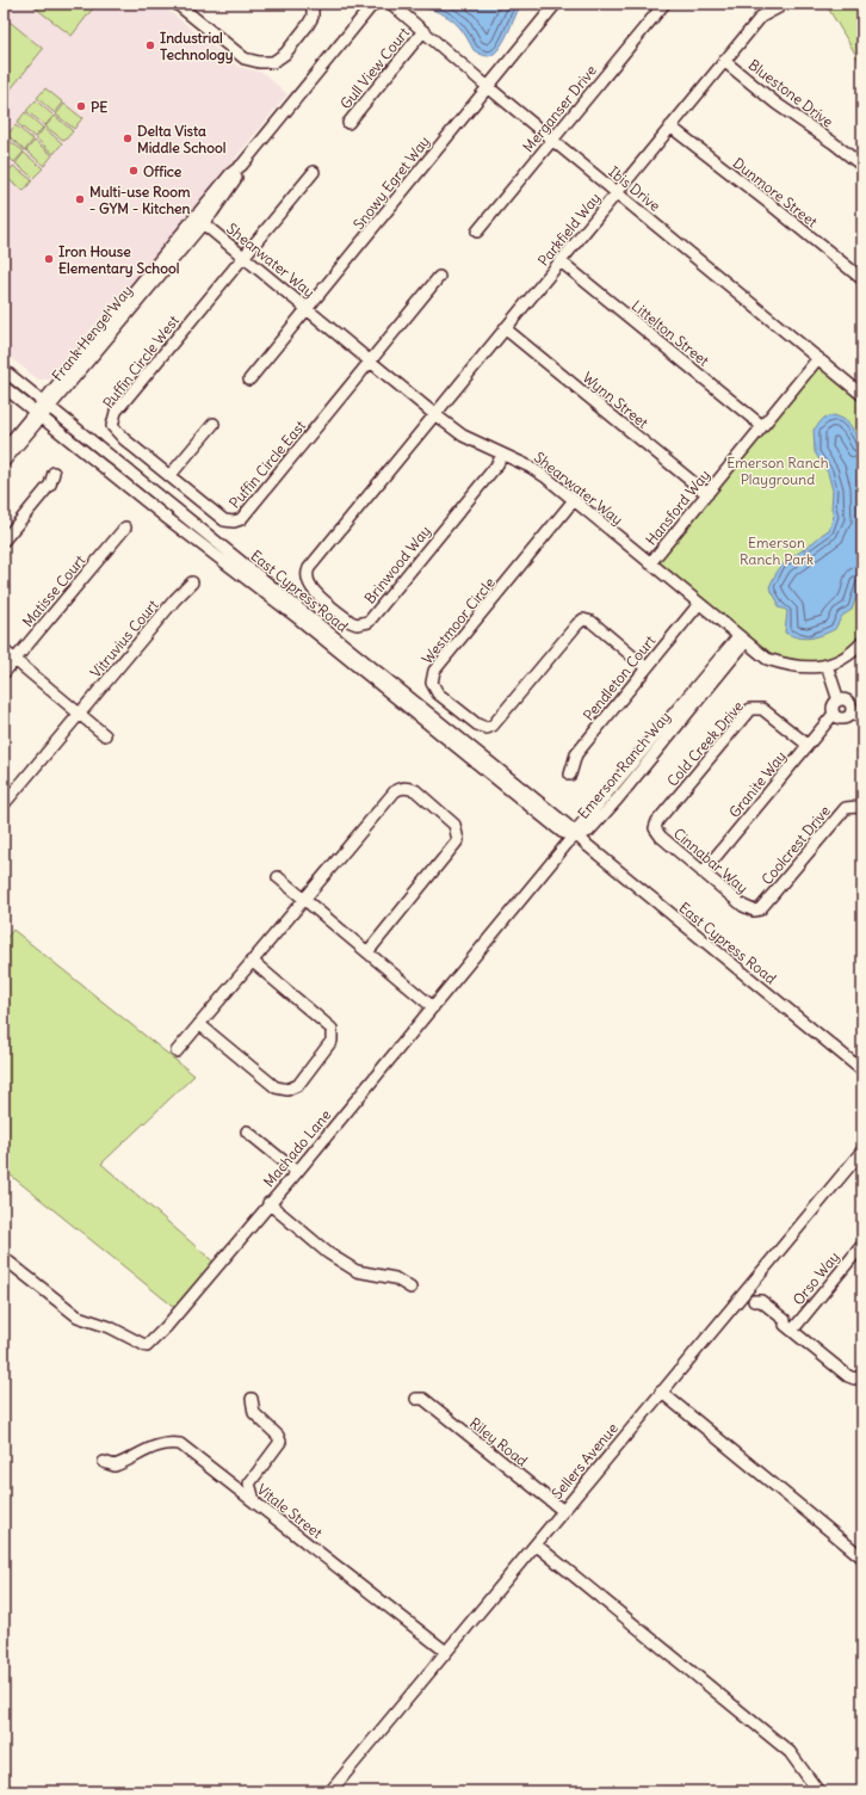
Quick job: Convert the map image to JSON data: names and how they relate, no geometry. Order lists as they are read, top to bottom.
{
  "streets": {
    "street": [
      "Gull View Court",
      "Bluestone Drive",
      "Merganser Drive",
      "Snowy Egret Way",
      "Ibis Drive",
      "Dunmore Street",
      "Parkfield Way",
      "Shearwater Way",
      "Frank Hengel Way",
      "Littelton Street",
      "Puffin Circle West",
      "Wynn Street",
      "Puffin Circle East",
      "Hansford Way",
      "Brinwood Way",
      "Matisse Court",
      "East Cypress Road",
      "Westmoor Circle",
      "Vitruvius Court",
      "Pendleton Court",
      "Cold Creek Drive",
      "Emerson Ranch Way",
      "Granite Way",
      "Coolcrest Drive",
      "Cinnabar Way",
      "Machado Lane",
      "Orso Way",
      "Riley Road",
      "Sellers Avenue",
      "Vitale Street"
    ]
  },
  "crossings": [
    ["Gull View Court", "Ibis Drive"],
    ["Bluestone Drive", "Parkfield Way"],
    ["Merganser Drive", "Ibis Drive"],
    ["Snowy Egret Way", "Ibis Drive"],
    ["Snowy Egret Way", "Shearwater Way"],
    ["Ibis Drive", "Parkfield Way"],
    ["Ibis Drive", "Hansford Way"],
    ["Dunmore Street", "Parkfield Way"],
    ["Parkfield Way", "Shearwater Way"],
    ["Parkfield Way", "Littelton Street"],
    ["Parkfield Way", "Wynn Street"],
    ["Parkfield Way", "Brinwood Way"],
    ["Shearwater Way", "Frank Hengel Way"],
    ["Shearwater Way", "Puffin Circle West"],
    ["Shearwater Way", "Puffin Circle East"],
    ["Shearwater Way", "Hansford Way"],
    ["Shearwater Way", "Brinwood Way"],
    ["Shearwater Way", "Westmoor Circle"],
    ["Shearwater Way", "Pendleton Court"],
    ["Shearwater Way", "Emerson Ranch Way"],
    ["Frank Hengel Way", "East Cypress Road"],
    ["Littelton Street", "Hansford Way"],
    ["Puffin Circle West", "Puffin Circle East"],
    ["Wynn Street", "Hansford Way"],
    ["East Cypress Road", "Emerson Ranch Way"],
    ["East Cypress Road", "Machado Lane"],
    ["Westmoor Circle", "Pendleton Court"],
    ["Cold Creek Drive", "Granite Way"],
    ["Cold Creek Drive", "Cinnabar Way"],
    ["Emerson Ranch Way", "Machado Lane"],
    ["Granite Way", "Cinnabar Way"],
    ["Coolcrest Drive", "Cinnabar Way"],
    ["Riley Road", "Sellers Avenue"],
    ["Sellers Avenue", "Vitale Street"]
  ],
  "parks": ["Emerson Ranch Playground", "Emerson Ranch Park"],
  "places": [
    "Industrial Technology",
    "PE",
    "Delta Vista Middle School",
    "Office",
    "Multi-use Room - GYM - Kitchen",
    "Iron House Elementary School"
  ]
}
